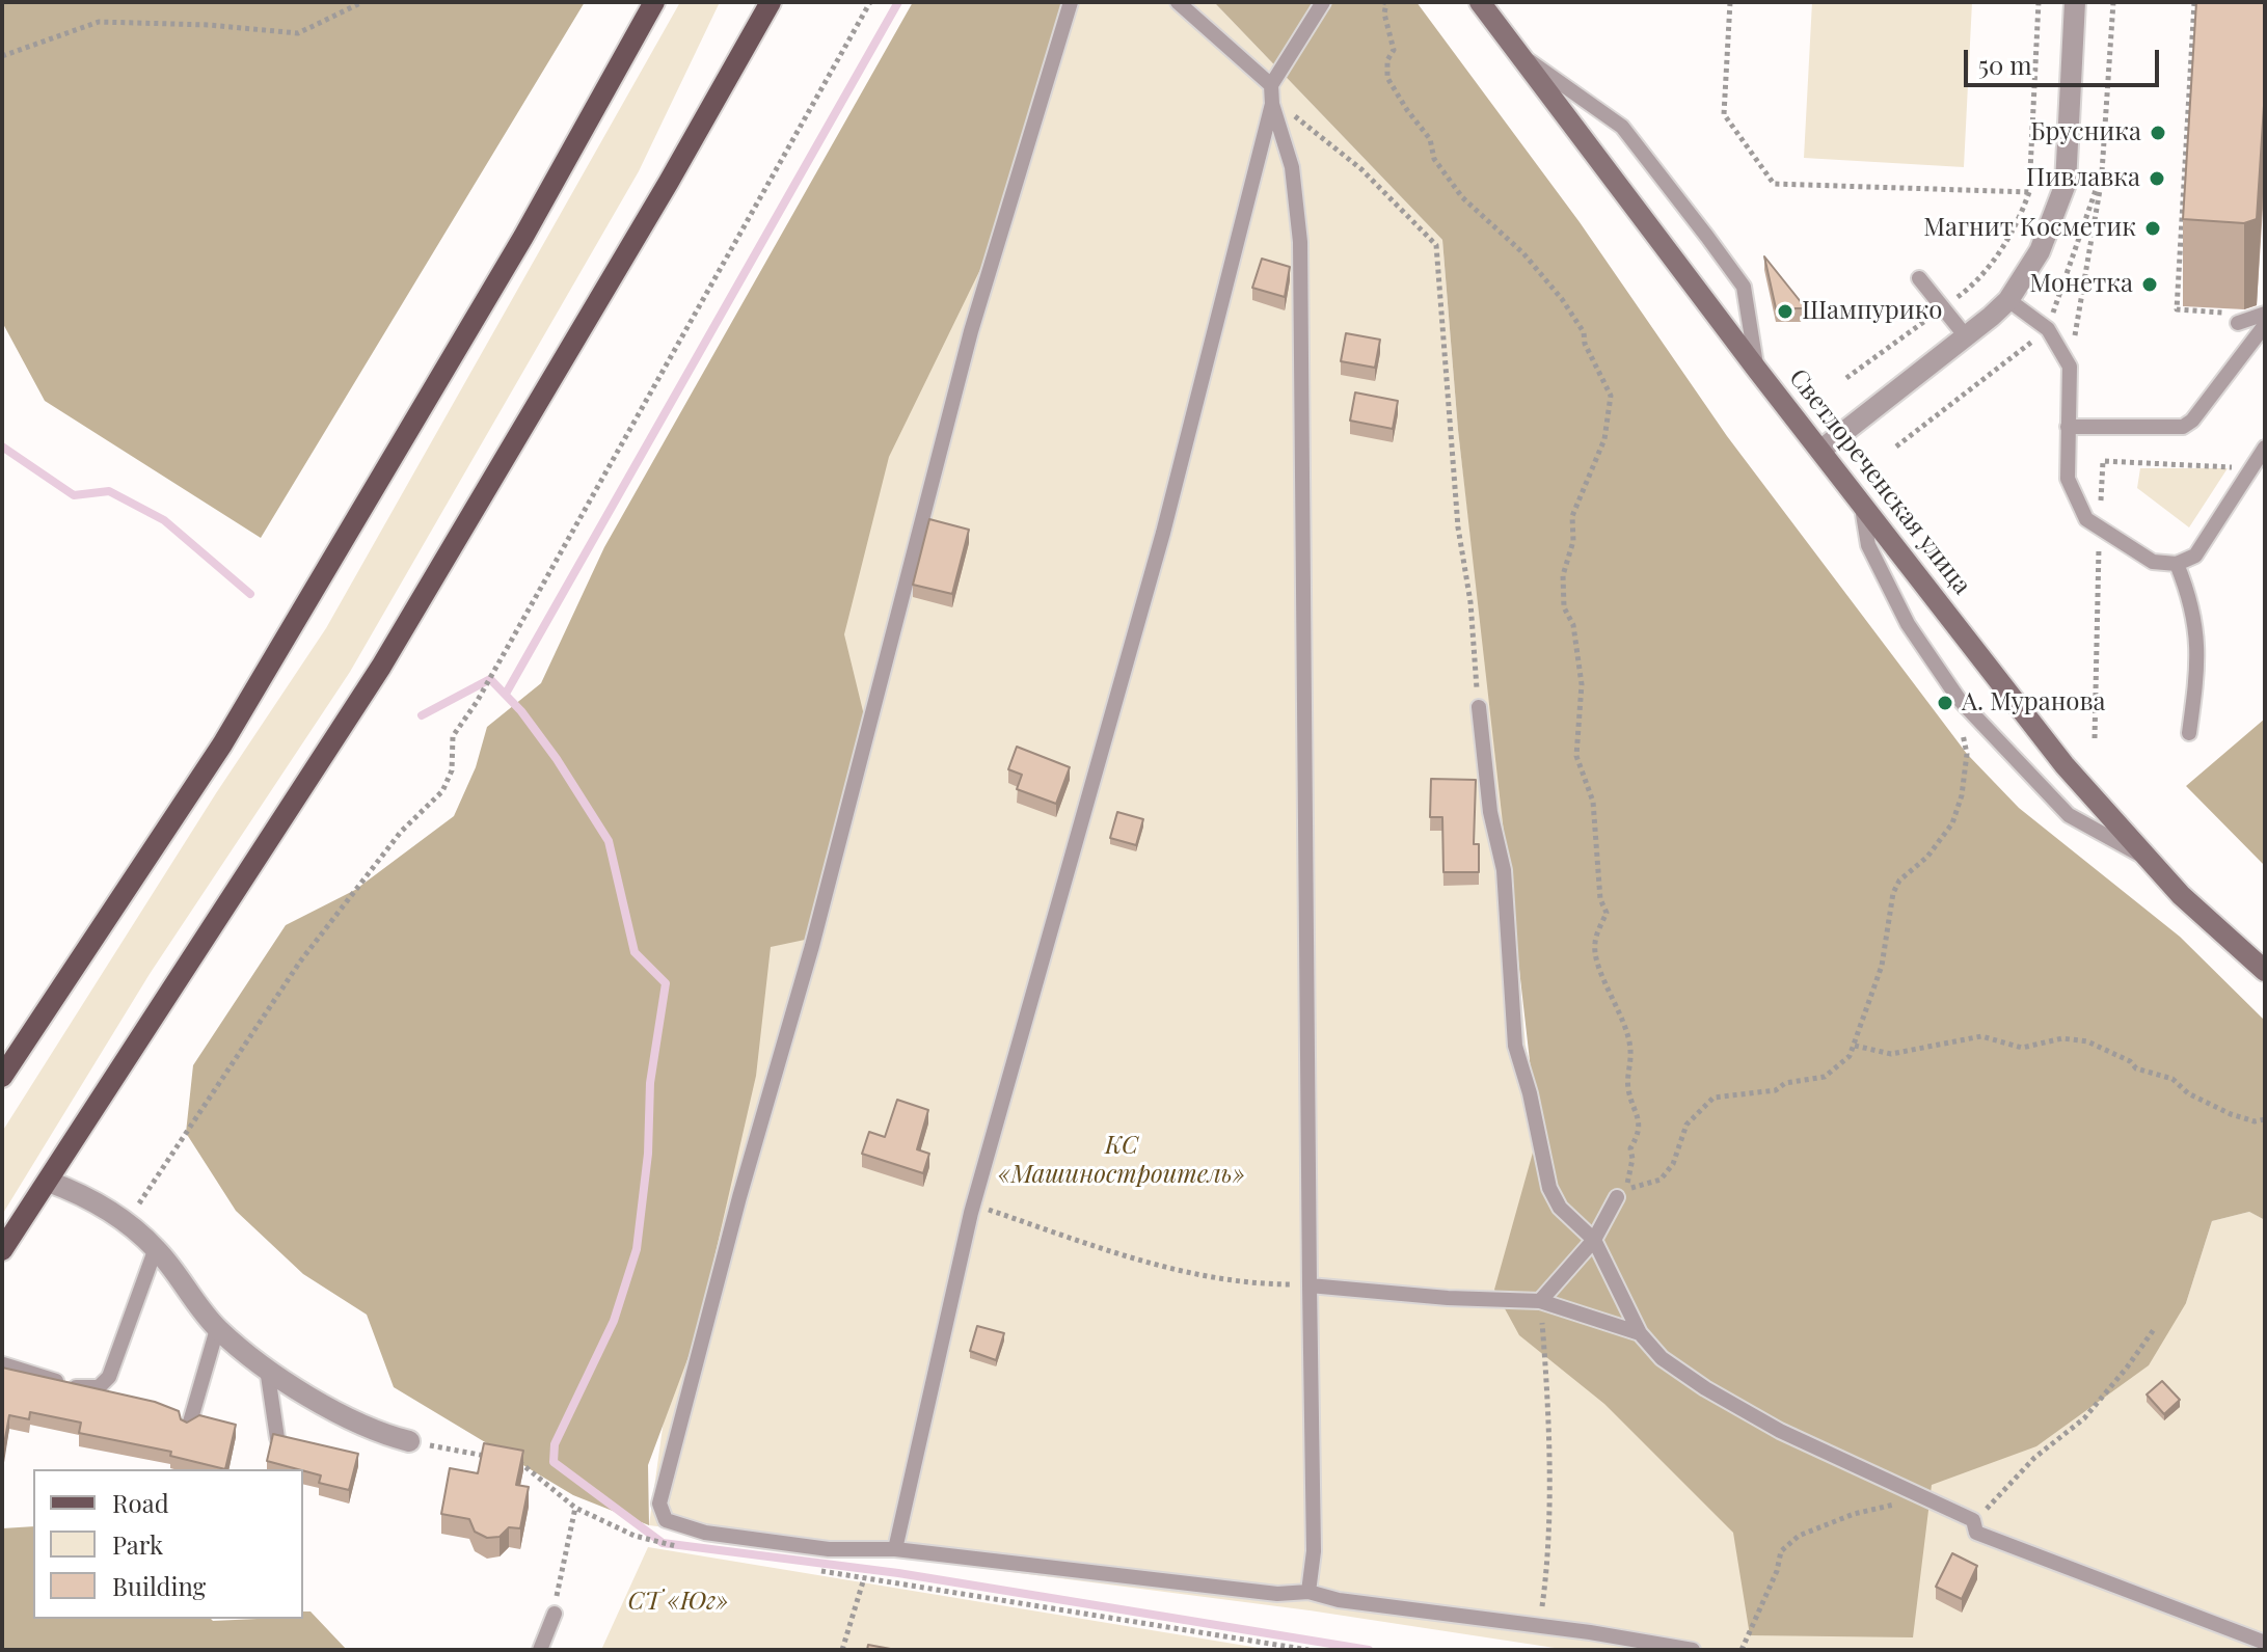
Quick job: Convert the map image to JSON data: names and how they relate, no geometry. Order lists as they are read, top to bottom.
{
  "streets": {
    "main road": ["Светлореченская улица"]
  },
  "parks": ["КС «Машиностроитель»", "СТ «Юг»"],
  "places": [
    "Брусника",
    "Пивлавка",
    "Магнит Косметик",
    "Монетка",
    "Шампурико",
    "А. Муранова"
  ],
  "legend": ["Road", "Park", "Building"],
  "scale_bar": "50 m"
}
